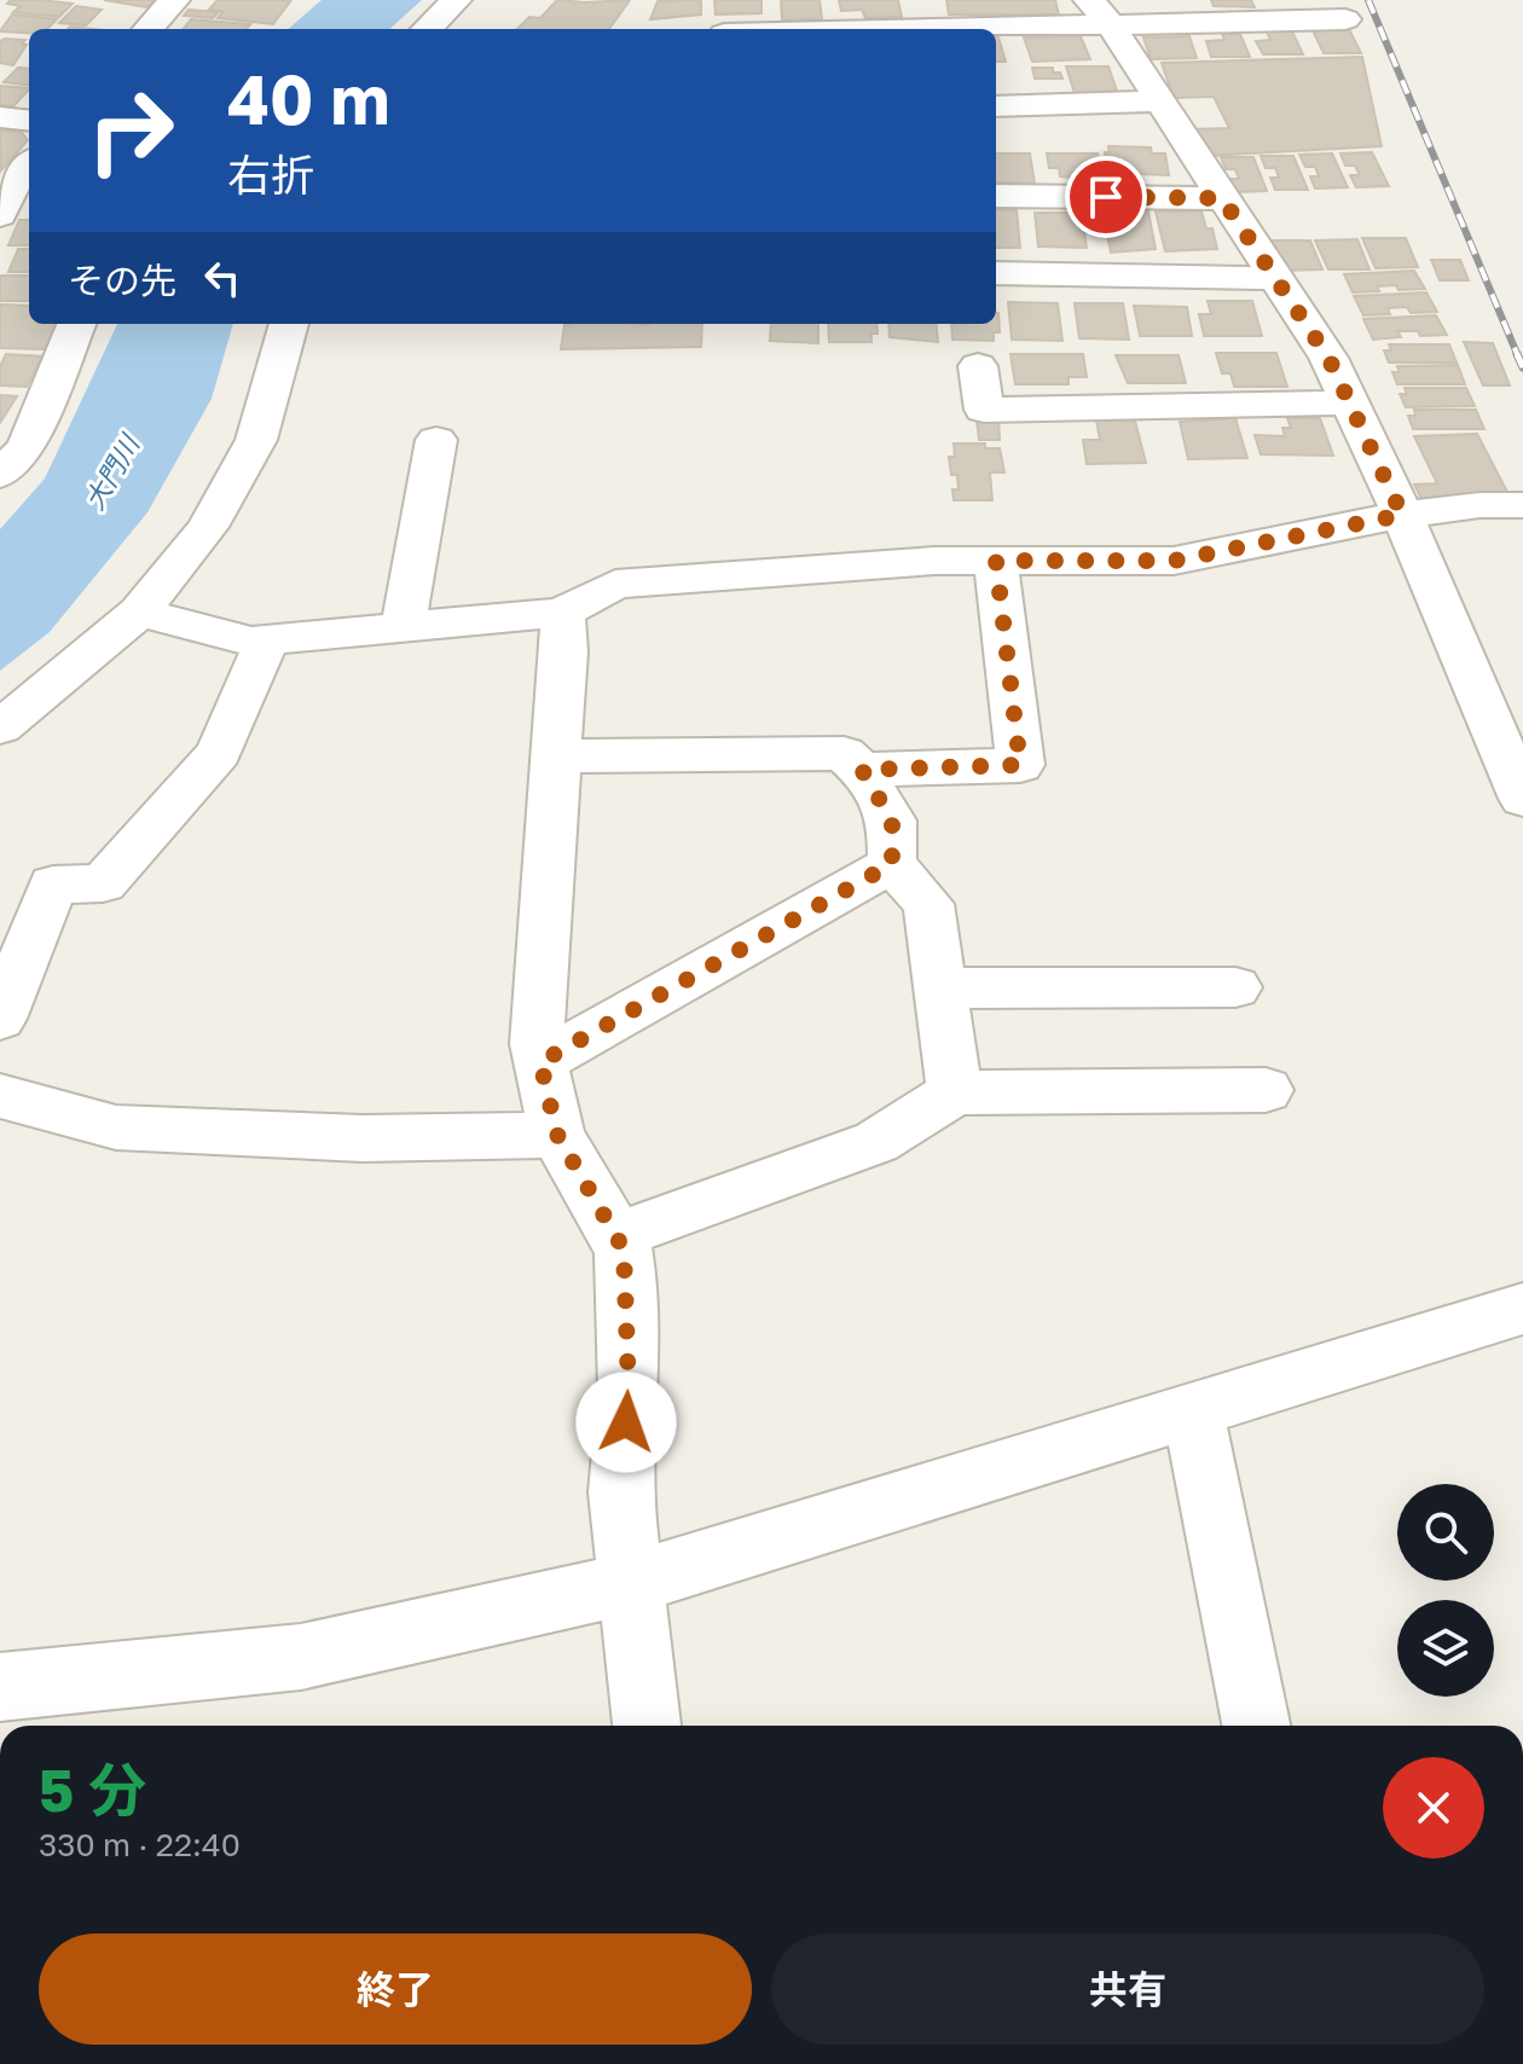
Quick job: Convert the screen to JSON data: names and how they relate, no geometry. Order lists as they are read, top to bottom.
{
  "water": ["大門川"],
  "page": {
    "turn": ["40 m", "右折"],
    "then": "その先",
    "heading": ["5 分", "330 m · 22:40"],
    "buttons": ["終了", "共有"]
  }
}
